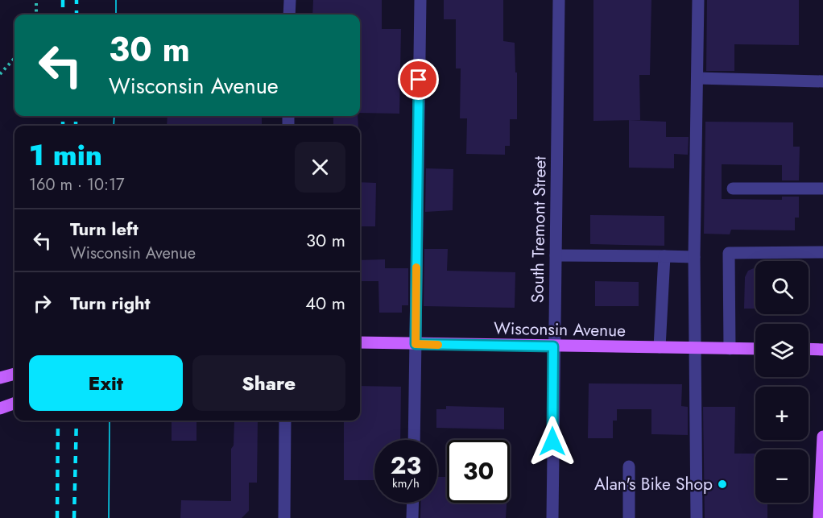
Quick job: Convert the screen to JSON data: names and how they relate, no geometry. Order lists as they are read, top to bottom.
{
  "streets": {
    "main road": ["Wisconsin Avenue"],
    "street": ["South Tremont Street"]
  },
  "crossings": [
    ["South Tremont Street", "Wisconsin Avenue"]
  ],
  "places": ["Alan's Bike Shop"],
  "page": {
    "turn": ["30 m", "Wisconsin Avenue"],
    "heading": ["1 min", "160 m · 10:17"],
    "list": [
      {
        "name": "Turn left",
        "note": "Wisconsin Avenue",
        "value": "30 m"
      },
      {
        "name": "Turn right",
        "value": "40 m"
      }
    ],
    "map_buttons": ["+", "−"],
    "buttons": ["Exit", "Share"],
    "speed": "23 km/h",
    "limit": "30"
  }
}
